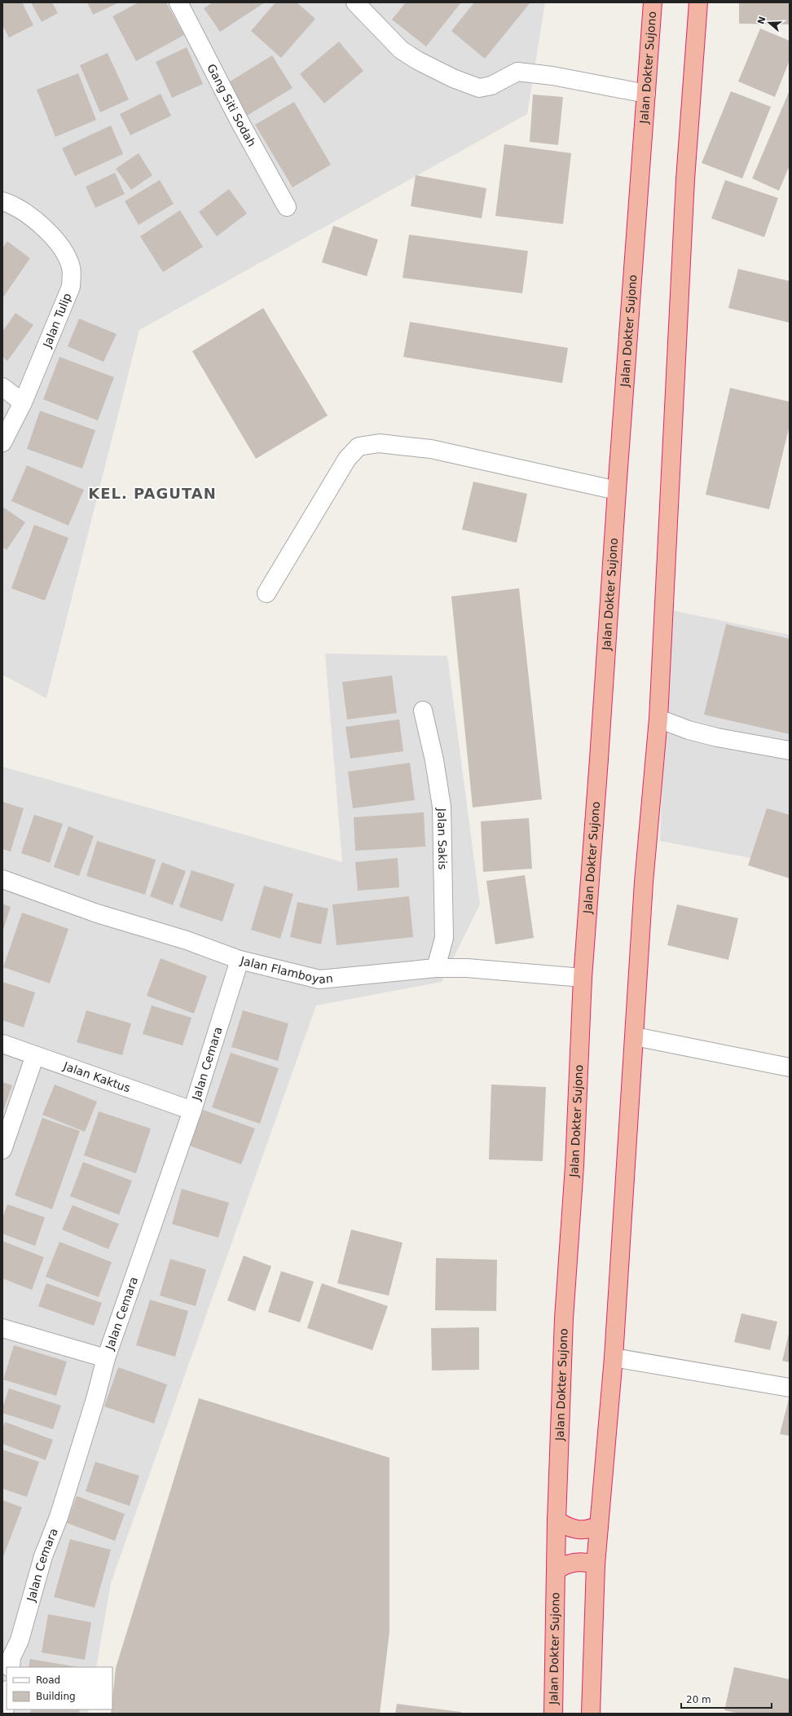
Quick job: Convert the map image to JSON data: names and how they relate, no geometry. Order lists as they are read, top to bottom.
{
  "streets": {
    "highway": ["Jalan Dokter Sujono"],
    "street": [
      "Gang Siti Sodah",
      "Jalan Tulip",
      "Jalan Sakis",
      "Jalan Flamboyan",
      "Jalan Cemara",
      "Jalan Kaktus"
    ]
  },
  "crossings": [
    ["Jalan Dokter Sujono", "Jalan Flamboyan"],
    ["Jalan Sakis", "Jalan Flamboyan"],
    ["Jalan Flamboyan", "Jalan Cemara"],
    ["Jalan Cemara", "Jalan Kaktus"]
  ],
  "districts": ["KEL. PAGUTAN"],
  "legend": ["Road", "Building"],
  "scale_bar": "20 m",
  "north": "left"
}
